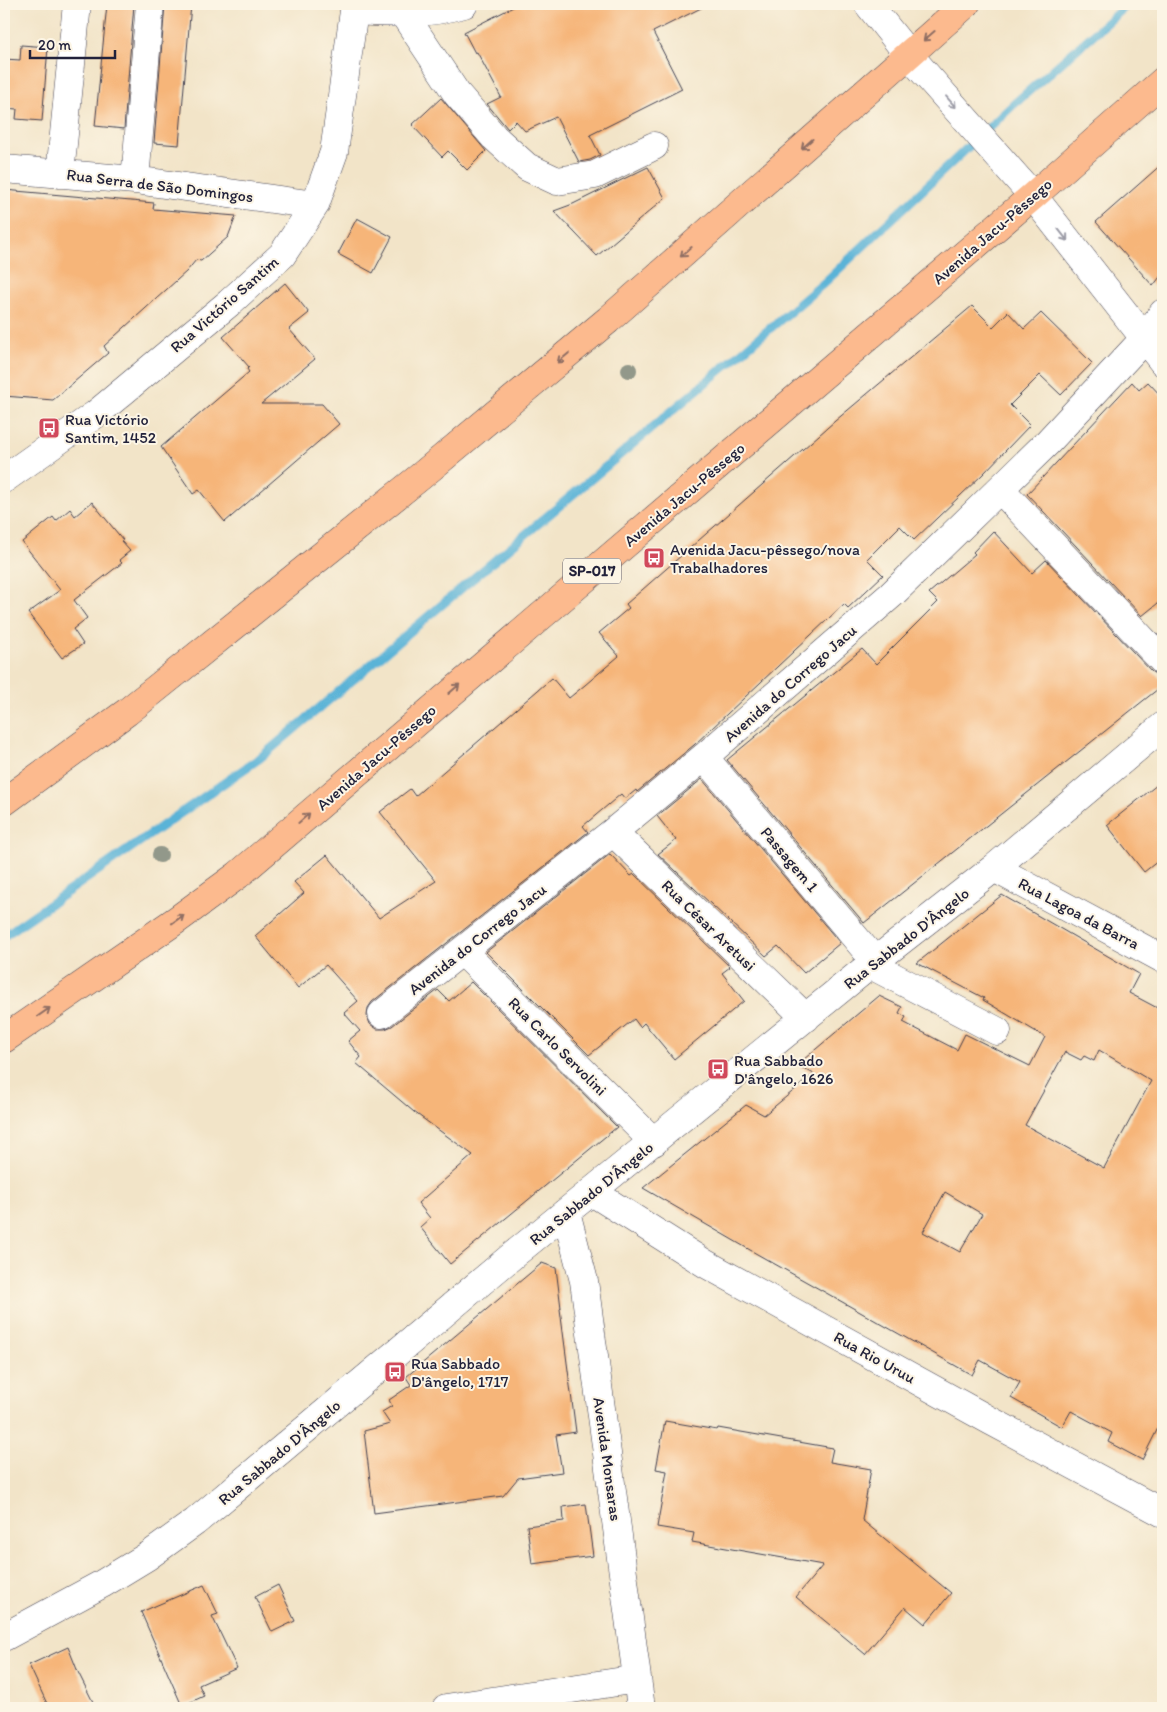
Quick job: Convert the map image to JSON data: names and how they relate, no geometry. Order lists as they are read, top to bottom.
{
  "streets": {
    "highway": ["Avenida Jacu-Pêssego", "SP-017"],
    "street": [
      "Rua Serra de São Domingos",
      "Rua Victório Santim",
      "Avenida do Corrego Jacu",
      "Passagem 1",
      "Rua Lagoa da Barra",
      "Rua César Aretusi",
      "Rua Sabbado D'Ângelo",
      "Rua Carlo Servolini",
      "Rua Rio Uruu",
      "Avenida Monsaras"
    ]
  },
  "crossings": [
    ["Rua Serra de São Domingos", "Rua Victório Santim"],
    ["Avenida do Corrego Jacu", "Passagem 1"],
    ["Avenida do Corrego Jacu", "Rua César Aretusi"],
    ["Avenida do Corrego Jacu", "Rua Carlo Servolini"],
    ["Passagem 1", "Rua Sabbado D'Ângelo"],
    ["Rua Lagoa da Barra", "Rua Sabbado D'Ângelo"],
    ["Rua César Aretusi", "Rua Sabbado D'Ângelo"],
    ["Rua Sabbado D'Ângelo", "Rua Carlo Servolini"],
    ["Rua Sabbado D'Ângelo", "Rua Rio Uruu"],
    ["Rua Sabbado D'Ângelo", "Avenida Monsaras"]
  ],
  "places": {
    "bus stop": [
      "Rua Victório Santim, 1452",
      "Avenida Jacu-pêssego/nova Trabalhadores",
      "Rua Sabbado D'ângelo, 1626",
      "Rua Sabbado D'ângelo, 1717"
    ]
  },
  "scale_bar": "20 m"
}
